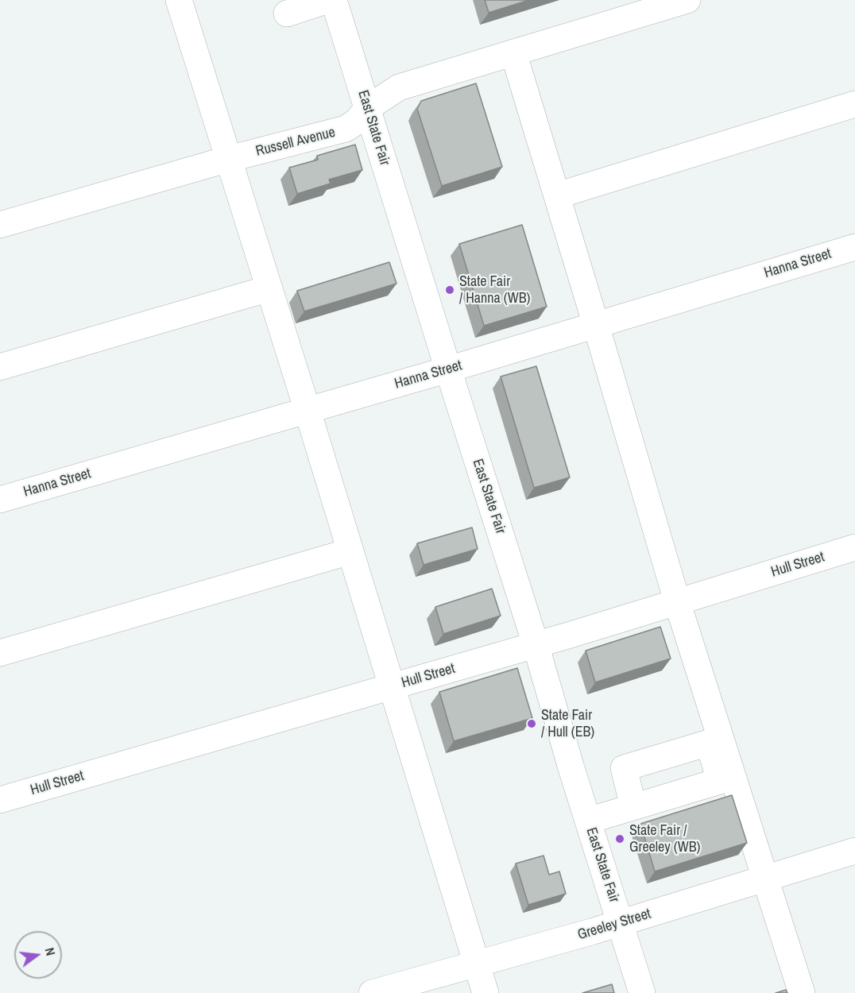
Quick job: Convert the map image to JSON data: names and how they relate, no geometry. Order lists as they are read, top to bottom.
{
  "streets": {
    "street": [
      "East State Fair",
      "Russell Avenue",
      "Hanna Street",
      "Hull Street",
      "Greeley Street"
    ]
  },
  "crossings": [
    ["East State Fair", "Russell Avenue"],
    ["East State Fair", "Hanna Street"],
    ["East State Fair", "Hull Street"],
    ["East State Fair", "Greeley Street"]
  ],
  "places": ["State Fair / Hanna (WB)", "State Fair / Hull (EB)", "State Fair / Greeley (WB)"],
  "north": "right"
}
